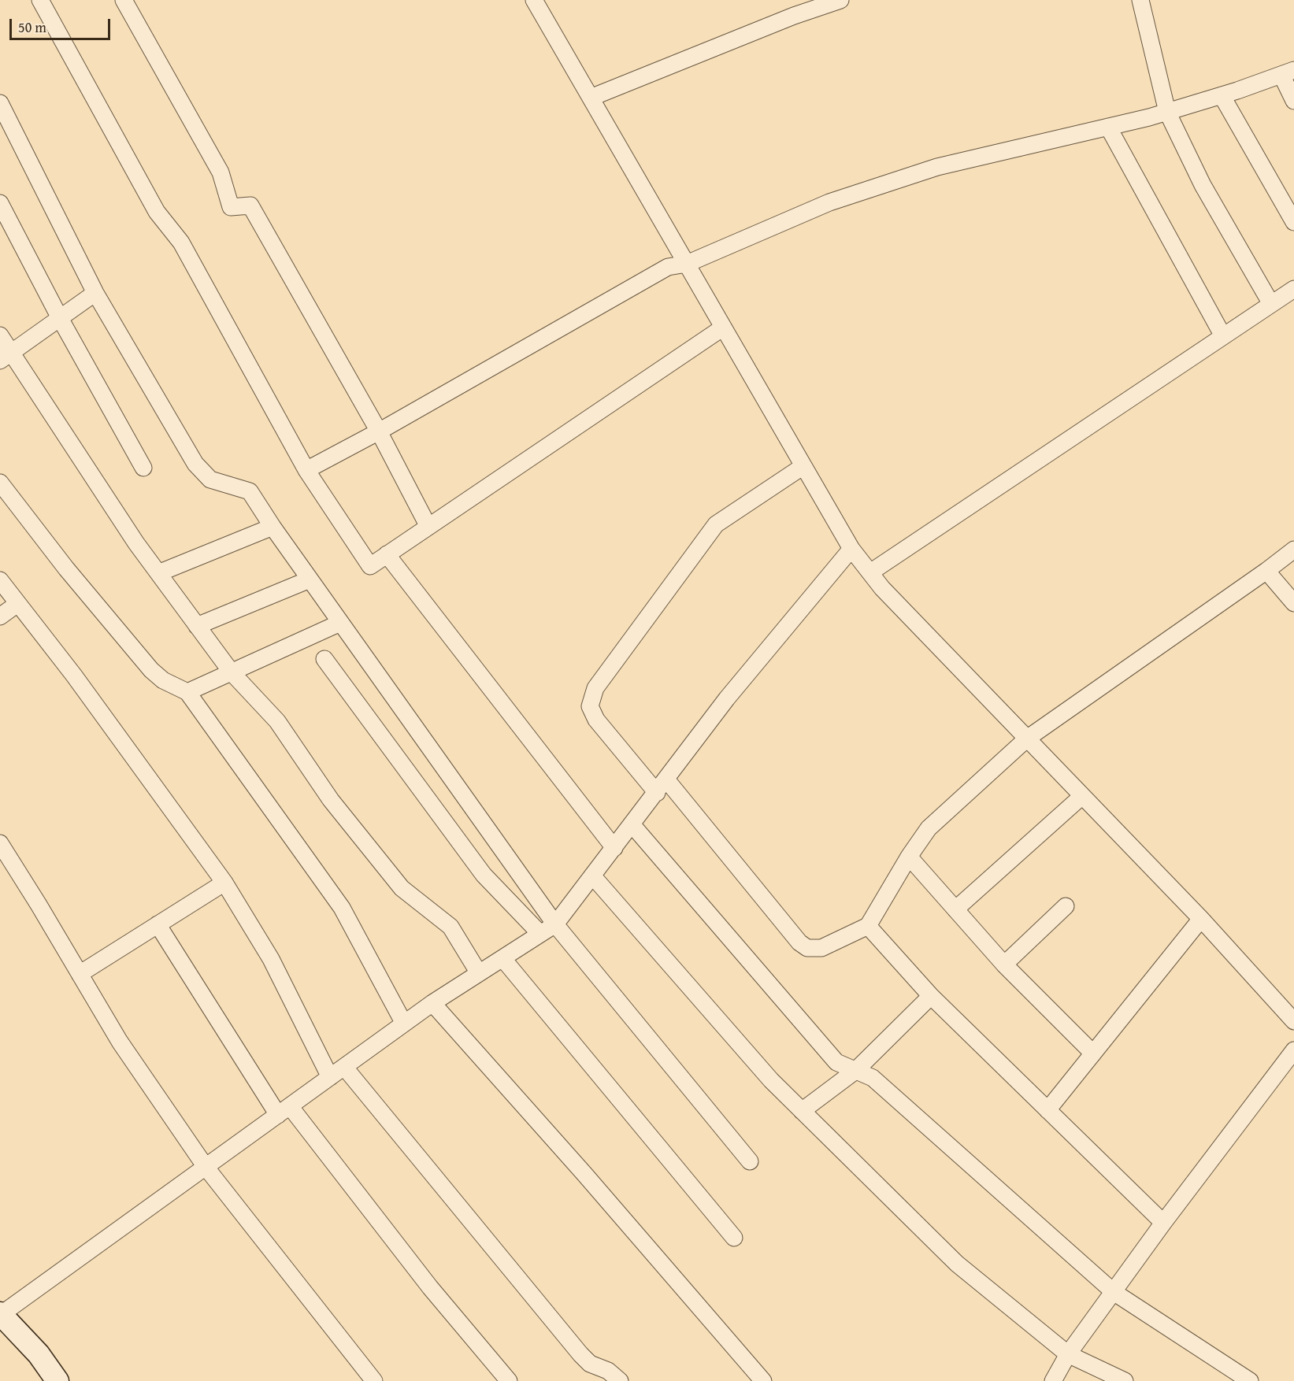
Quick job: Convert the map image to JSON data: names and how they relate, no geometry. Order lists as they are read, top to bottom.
{
  "scale_bar": "50 m"
}
